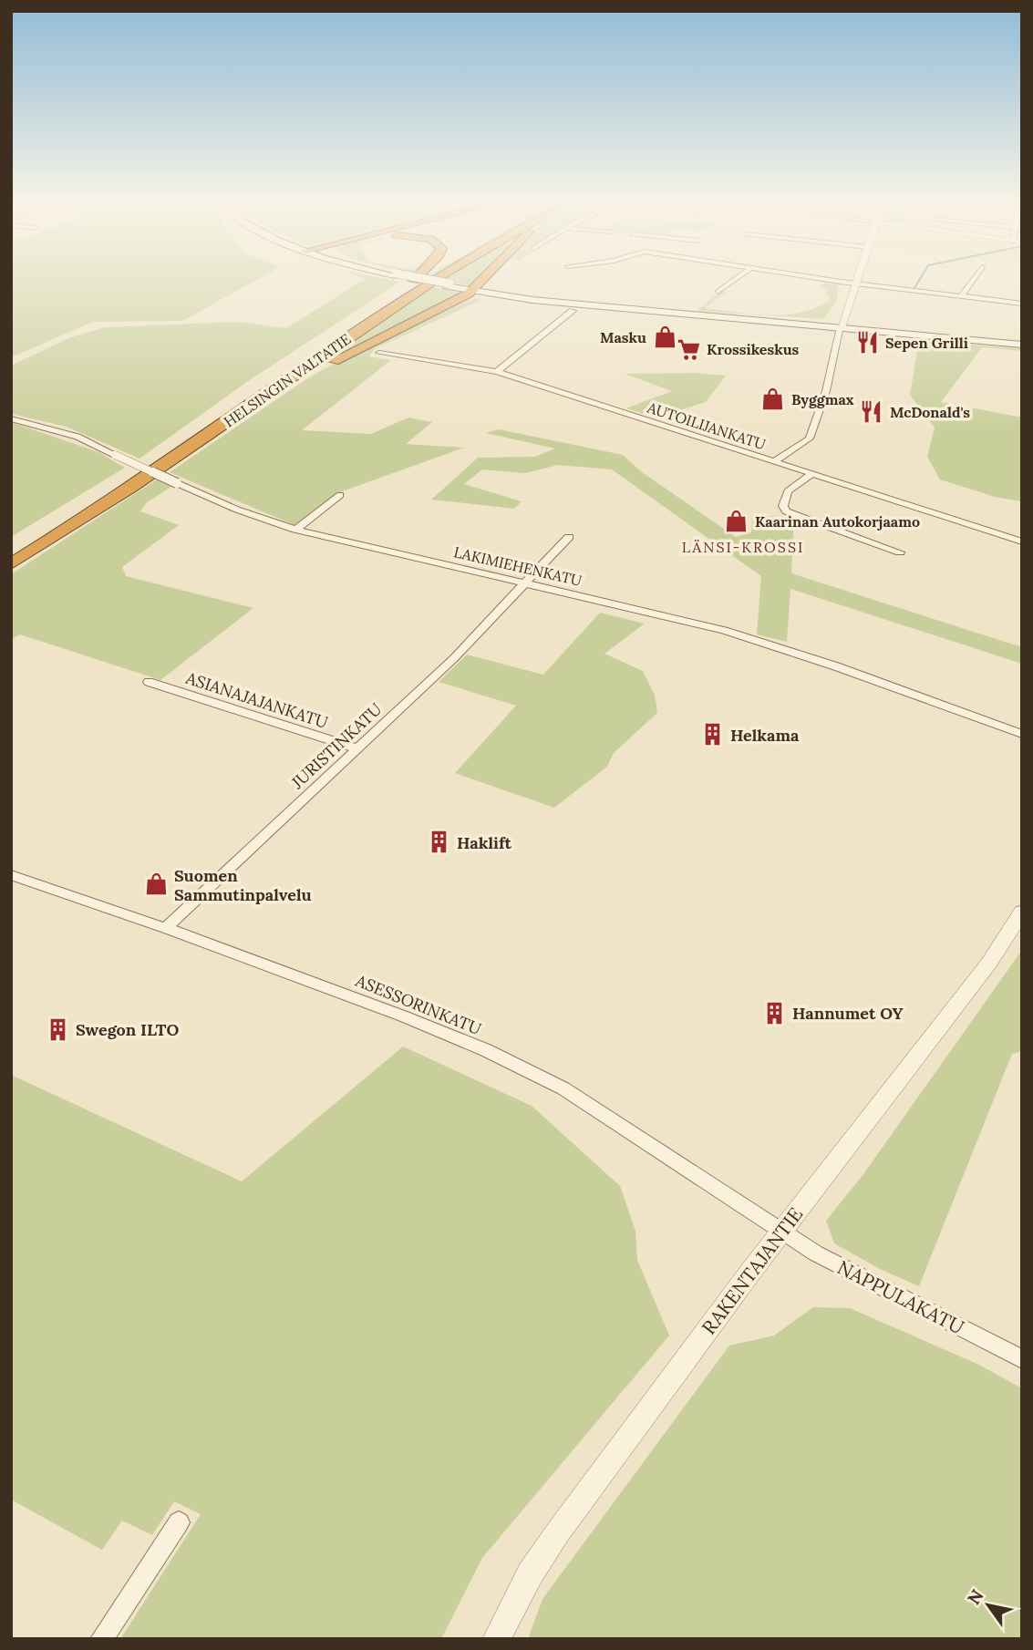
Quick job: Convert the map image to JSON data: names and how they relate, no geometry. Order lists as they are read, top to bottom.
{
  "streets": {
    "highway": ["HELSINGIN VALTATIE"],
    "street": [
      "AUTOILIJANKATU",
      "LAKIMIEHENKATU",
      "ASIANAJAJANKATU",
      "JURISTINKATU",
      "ASESSORINKATU",
      "RAKENTAJANTIE",
      "NAPPULAKATU"
    ]
  },
  "crossings": [
    ["LAKIMIEHENKATU", "JURISTINKATU"],
    ["ASIANAJAJANKATU", "JURISTINKATU"],
    ["JURISTINKATU", "ASESSORINKATU"],
    ["ASESSORINKATU", "RAKENTAJANTIE"],
    ["ASESSORINKATU", "NAPPULAKATU"],
    ["RAKENTAJANTIE", "NAPPULAKATU"]
  ],
  "districts": ["LÄNSI-KROSSI"],
  "places": {
    "shop": [
      "Masku",
      "Byggmax",
      "Kaarinan Autokorjaamo",
      "Suomen Sammutinpalvelu"
    ],
    "restaurant": ["Sepen Grilli", "McDonald's"],
    "supermarket": ["Krossikeskus"],
    "building": [
      "Helkama",
      "Haklift",
      "Hannumet OY",
      "Swegon ILTO"
    ]
  },
  "north": "top left"
}
